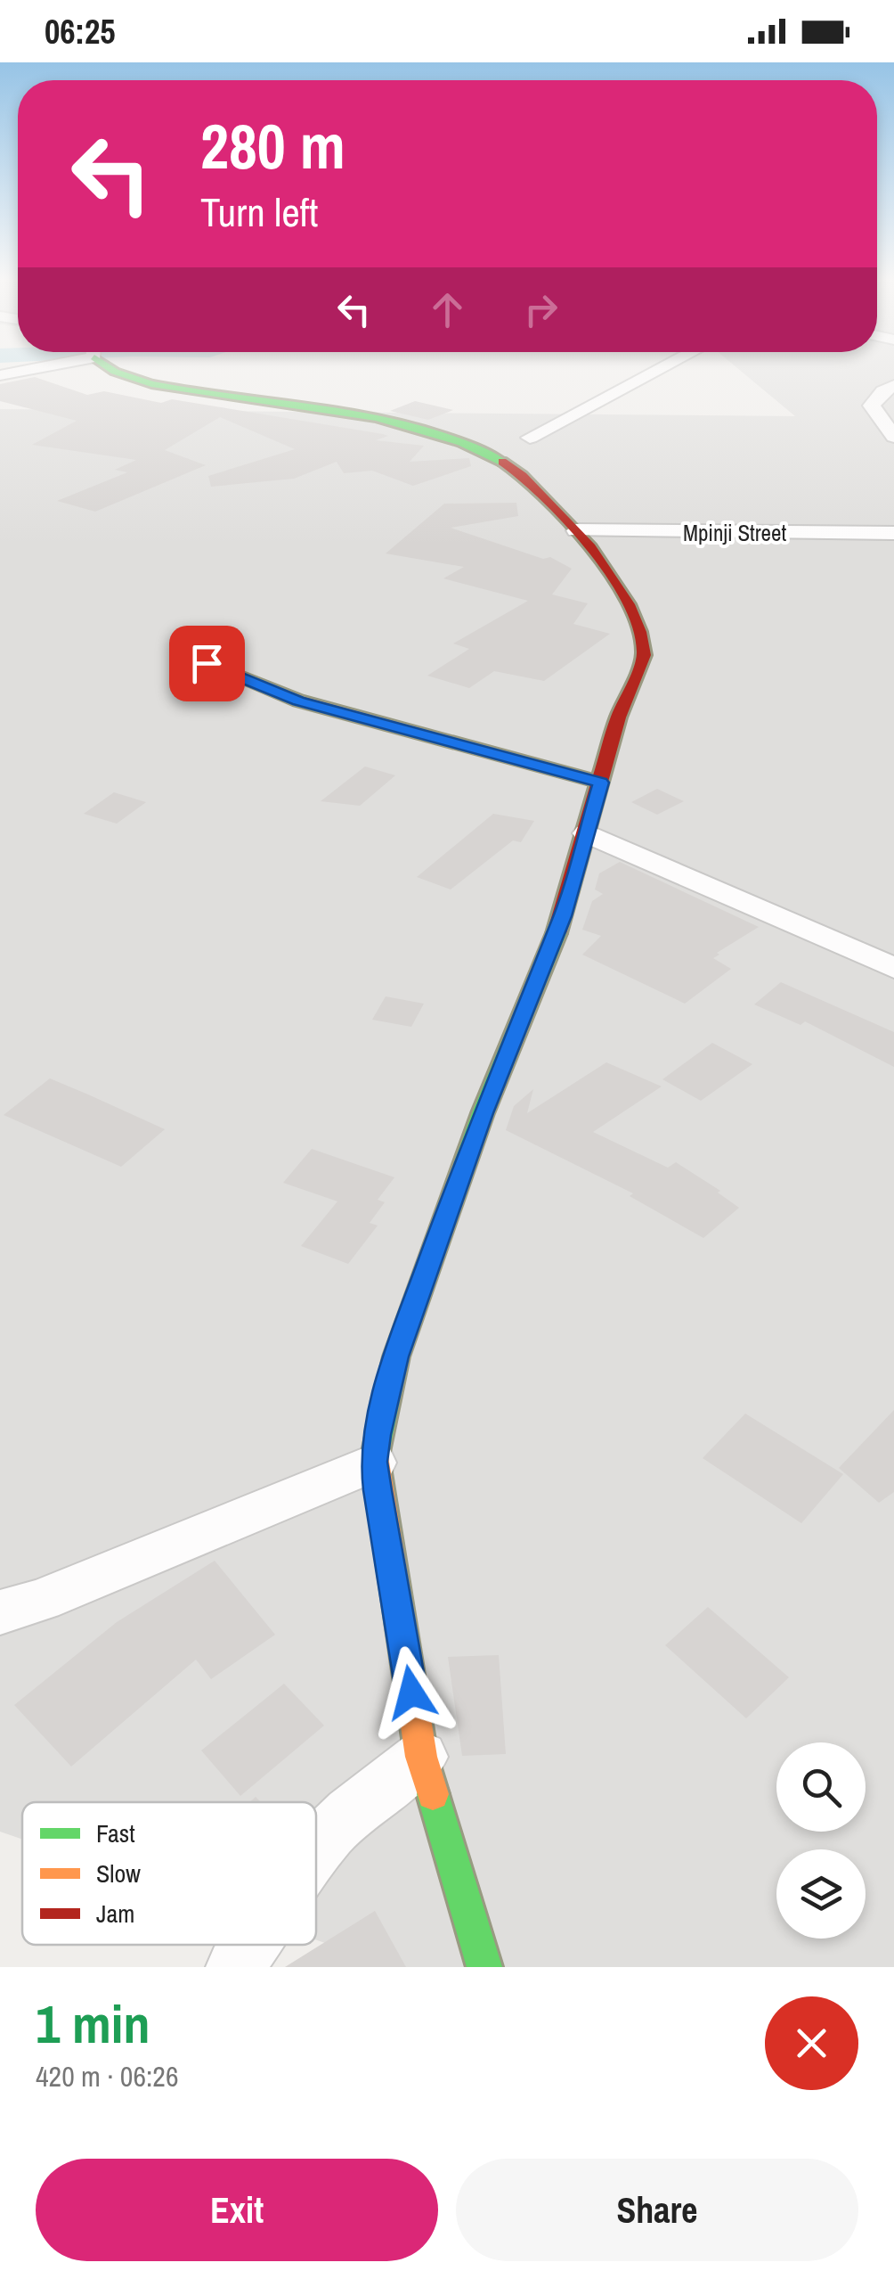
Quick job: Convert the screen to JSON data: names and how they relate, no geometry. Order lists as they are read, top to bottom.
{
  "streets": {
    "street": ["Mpinji Street"]
  },
  "legend": ["Fast", "Slow", "Jam"],
  "page": {
    "status": "06:25",
    "turn": ["280 m", "Turn left"],
    "heading": ["1 min", "420 m · 06:26"],
    "buttons": ["Exit", "Share"]
  }
}
